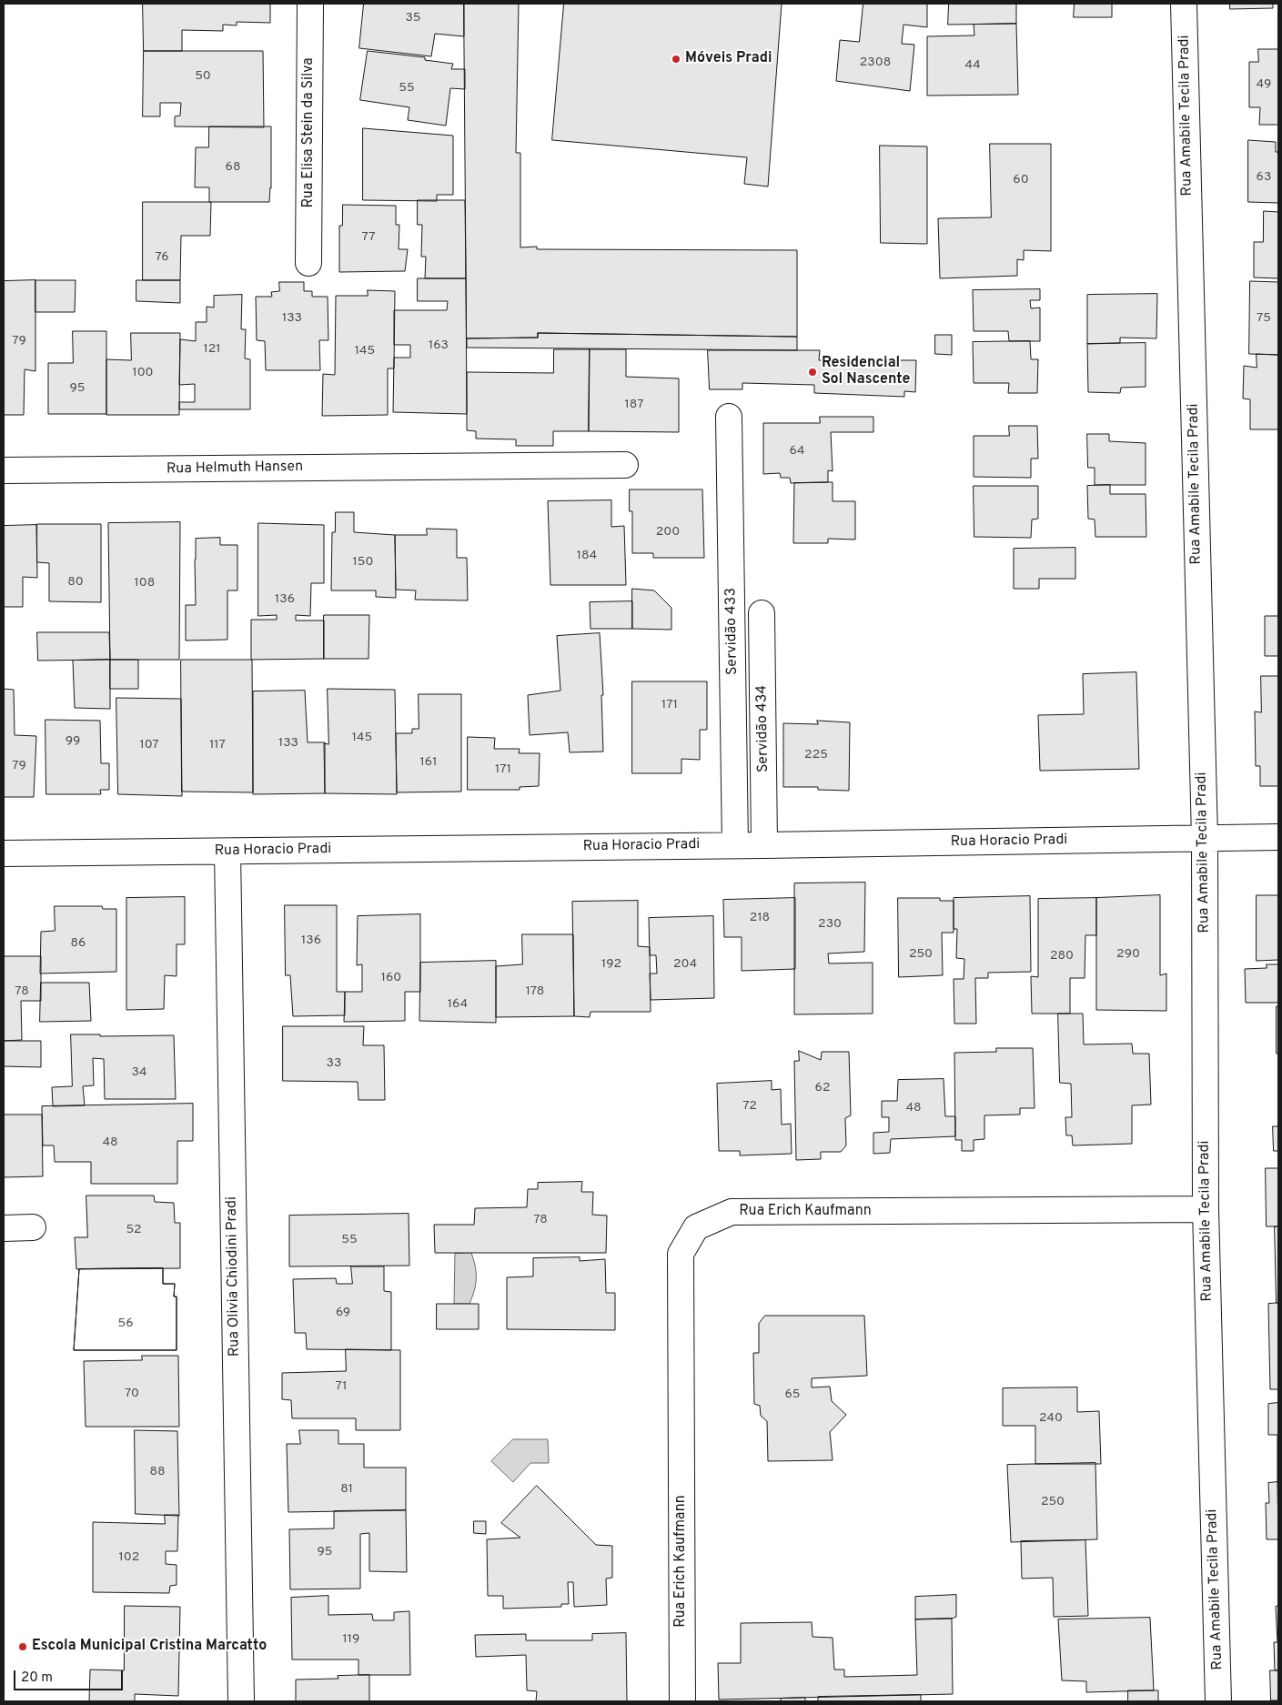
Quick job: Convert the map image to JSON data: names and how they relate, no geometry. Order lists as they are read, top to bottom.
{
  "streets": {
    "street": [
      "Rua Amabile Tecila Pradi",
      "Rua Elisa Stein da Silva",
      "Rua Helmuth Hansen",
      "Servidão 433",
      "Servidão 434",
      "Rua Horacio Pradi",
      "Rua Erich Kaufmann",
      "Rua Olivia Chiodini Pradi"
    ]
  },
  "crossings": [
    ["Rua Amabile Tecila Pradi", "Rua Horacio Pradi"],
    ["Rua Amabile Tecila Pradi", "Rua Erich Kaufmann"],
    ["Servidão 433", "Rua Horacio Pradi"],
    ["Servidão 434", "Rua Horacio Pradi"],
    ["Rua Horacio Pradi", "Rua Olivia Chiodini Pradi"]
  ],
  "places": ["Móveis Pradi", "Residencial Sol Nascente", "Escola Municipal Cristina Marcatto"],
  "house_numbers": [
    "35",
    "2308",
    "44",
    "50",
    "49",
    "55",
    "68",
    "63",
    "60",
    "77",
    "76",
    "133",
    "75",
    "79",
    "163",
    "121",
    "145",
    "100",
    "95",
    "187",
    "64",
    "200",
    "184",
    "150",
    "80",
    "108",
    "136",
    "171",
    "145",
    "99",
    "133",
    "107",
    "117",
    "225",
    "161",
    "79",
    "171",
    "218",
    "230",
    "136",
    "86",
    "250",
    "290",
    "280",
    "192",
    "204",
    "160",
    "78",
    "178",
    "164",
    "33",
    "34",
    "62",
    "72",
    "48",
    "48",
    "78",
    "52",
    "55",
    "69",
    "56",
    "71",
    "70",
    "65",
    "240",
    "88",
    "81",
    "250",
    "95",
    "102",
    "119"
  ],
  "scale_bar": "20 m"
}
